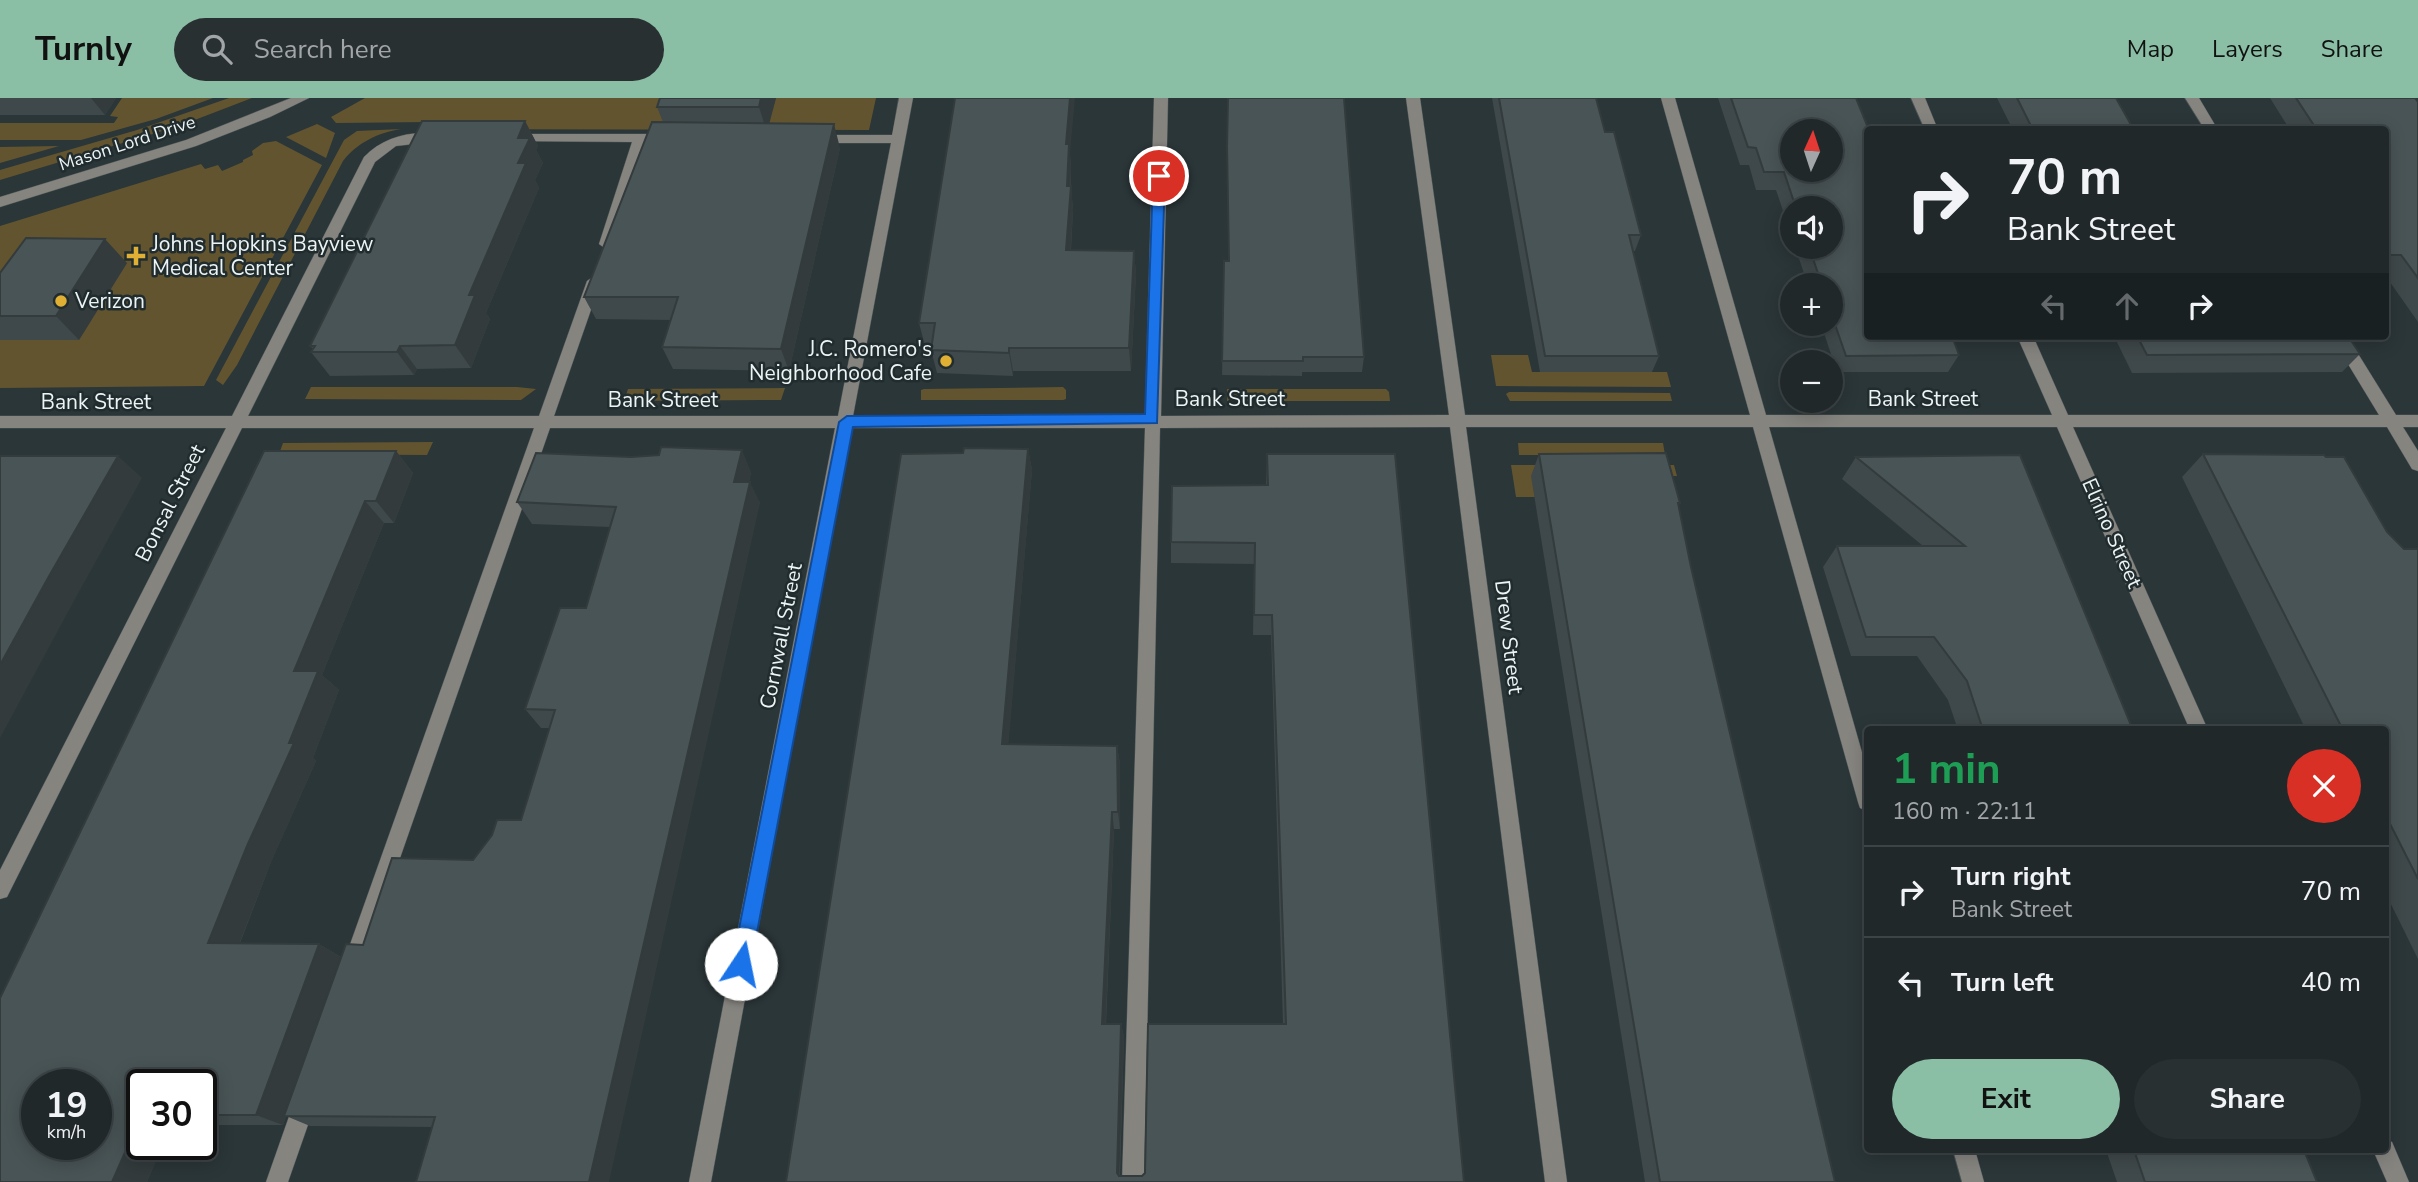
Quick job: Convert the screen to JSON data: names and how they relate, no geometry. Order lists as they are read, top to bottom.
{
  "streets": {
    "street": [
      "Mason Lord Drive",
      "Bank Street",
      "Bonsal Street",
      "Elrino Street",
      "Cornwall Street",
      "Drew Street"
    ]
  },
  "crossings": [
    ["Bank Street", "Bonsal Street"],
    ["Bank Street", "Elrino Street"],
    ["Bank Street", "Cornwall Street"],
    ["Bank Street", "Drew Street"]
  ],
  "places": {
    "health": ["Johns Hopkins Bayview Medical Center"],
    "other": ["Verizon", "J.C. Romero's Neighborhood Cafe"]
  },
  "north": "top",
  "page": {
    "header": "Turnly",
    "search": "Search here",
    "nav": ["Map", "Layers", "Share"],
    "map_buttons": ["+", "−"],
    "turn": ["70 m", "Bank Street"],
    "heading": ["1 min", "160 m · 22:11"],
    "list": [
      {
        "name": "Turn right",
        "note": "Bank Street",
        "value": "70 m"
      },
      {
        "name": "Turn left",
        "value": "40 m"
      }
    ],
    "buttons": ["Exit", "Share"],
    "speed": "19 km/h",
    "limit": "30"
  }
}
